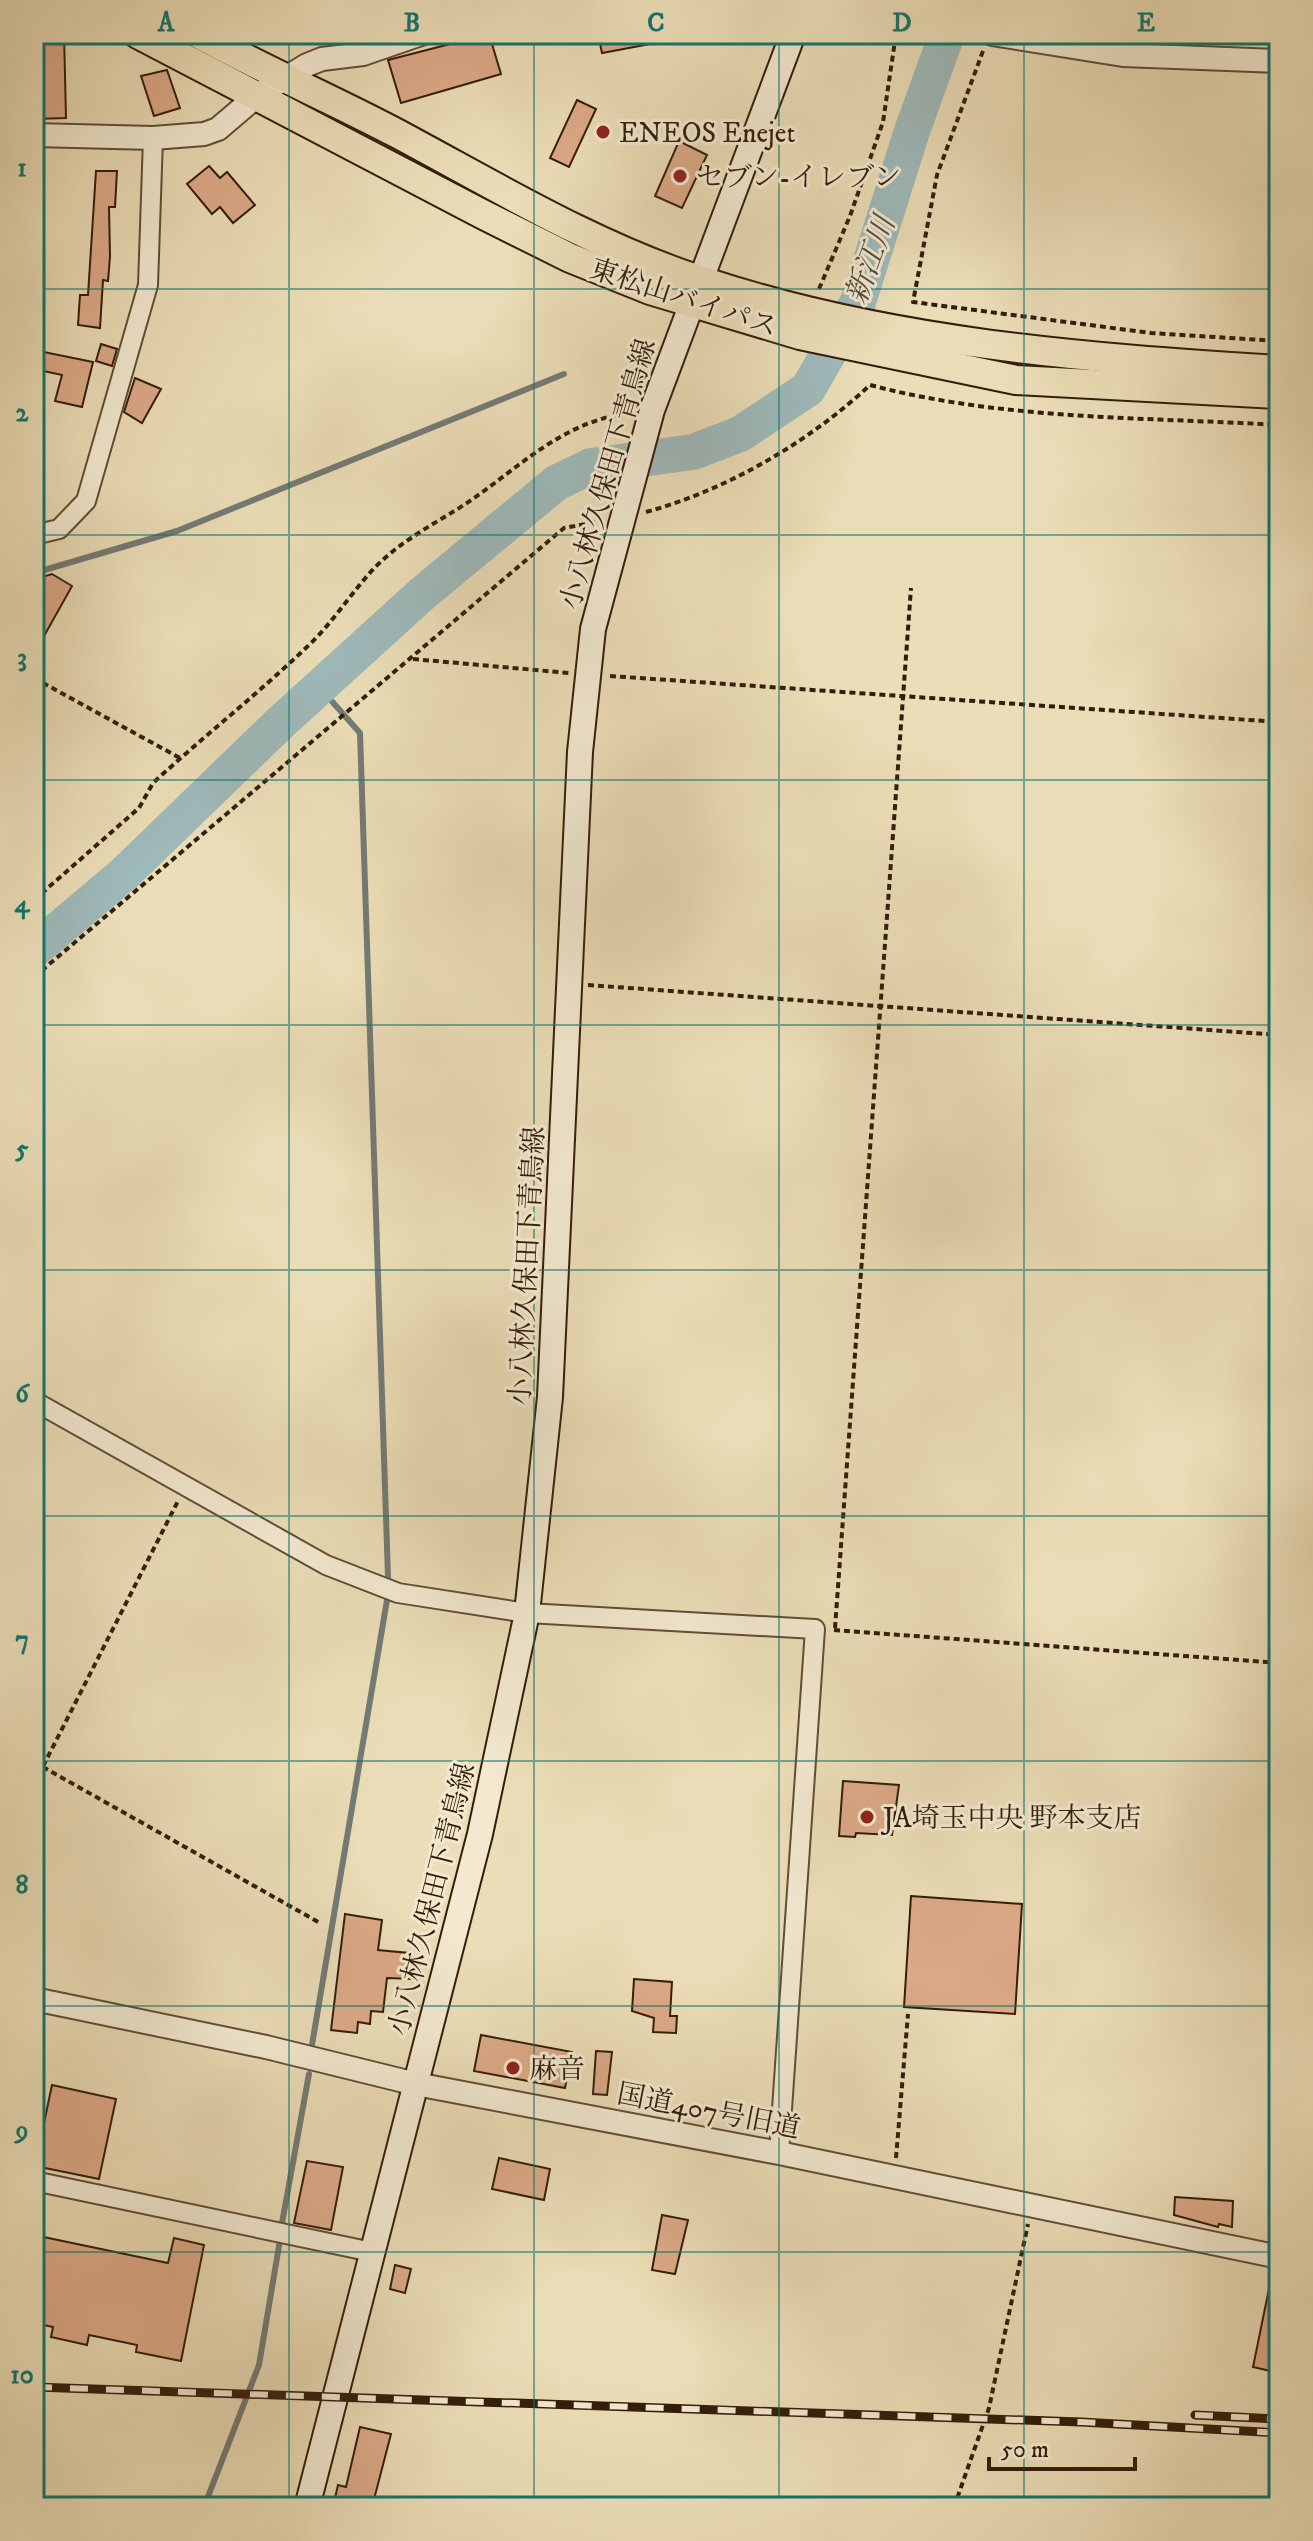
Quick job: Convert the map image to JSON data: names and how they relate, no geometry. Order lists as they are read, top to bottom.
{
  "streets": {
    "highway": ["東松山バイパス"],
    "main road": ["小八林久保田下青鳥線"],
    "street": ["国道407号旧道"]
  },
  "crossings": [
    ["東松山バイパス", "小八林久保田下青鳥線"],
    ["小八林久保田下青鳥線", "国道407号旧道"]
  ],
  "water": ["新江川"],
  "places": [
    "ENEOS Enejet",
    "セブン-イレブン",
    "JA埼玉中央 野本支店",
    "麻音"
  ],
  "scale_bar": "50 m",
  "grid": {
    "columns": [
      "A",
      "B",
      "C",
      "D",
      "E"
    ],
    "rows": [
      "1",
      "2",
      "3",
      "4",
      "5",
      "6",
      "7",
      "8",
      "9",
      "10"
    ]
  }
}
